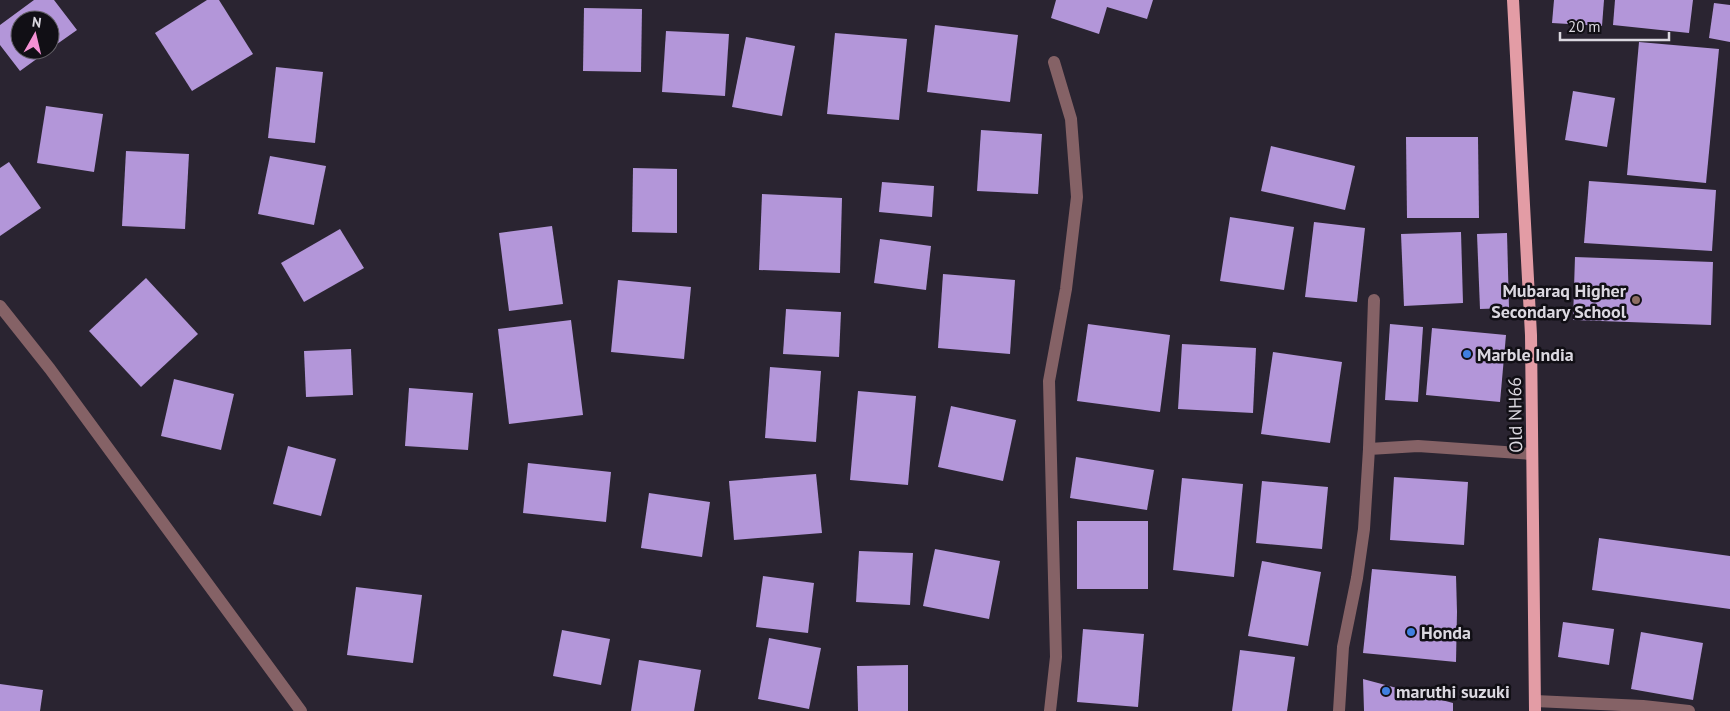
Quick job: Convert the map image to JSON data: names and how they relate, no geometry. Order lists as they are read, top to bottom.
{
  "streets": {
    "main road": ["Old NH66"]
  },
  "places": [
    "Mubaraq Higher Secondary School",
    "Marble India",
    "Honda",
    "maruthi suzuki"
  ],
  "scale_bar": "20 m",
  "north": "top"
}
